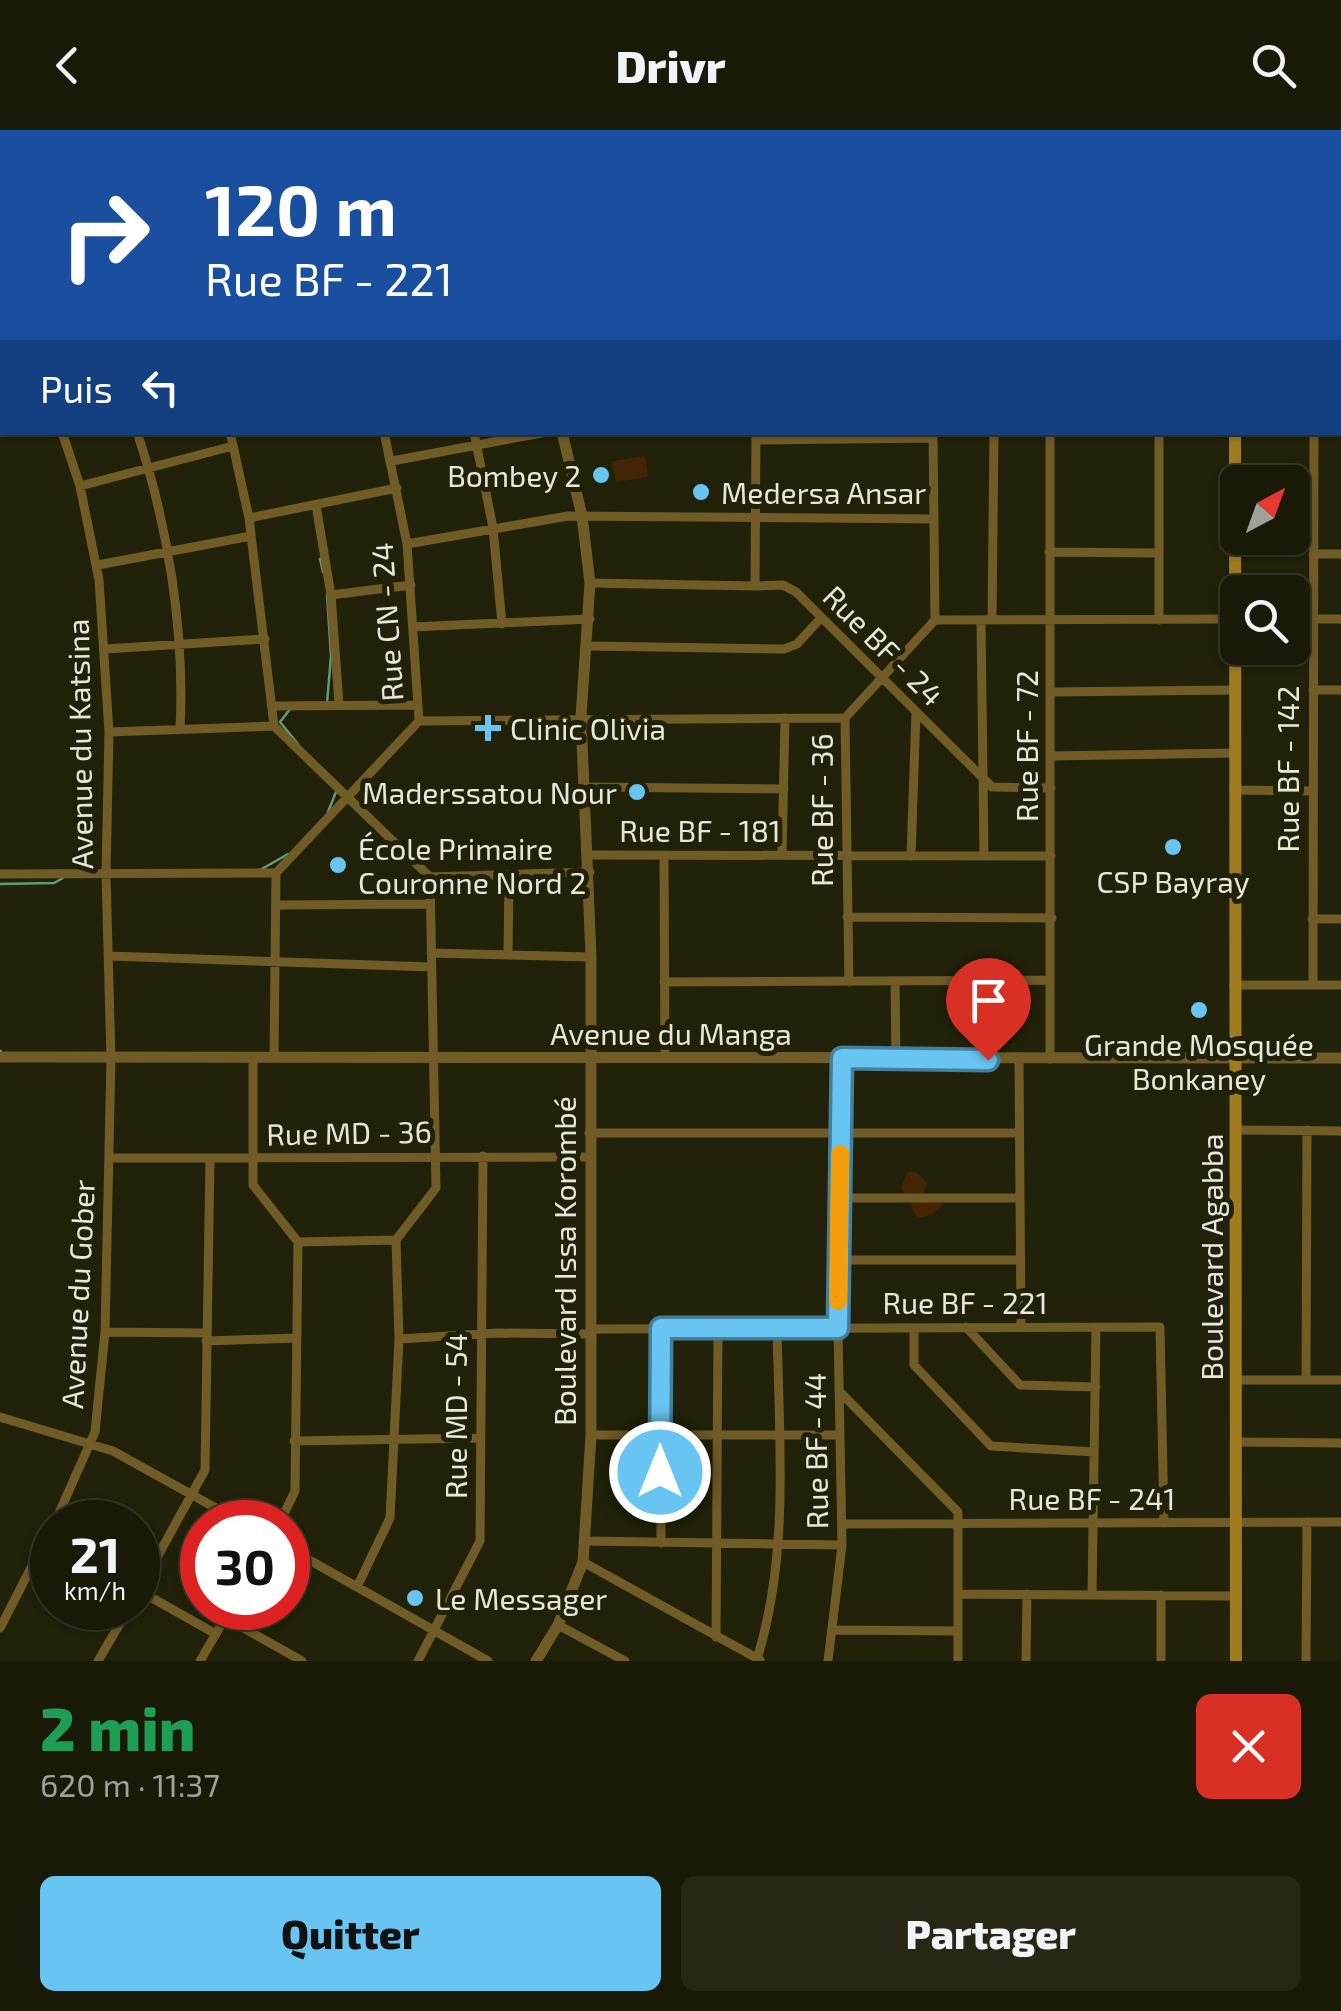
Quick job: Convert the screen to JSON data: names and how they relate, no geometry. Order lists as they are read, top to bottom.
{
  "streets": {
    "main road": ["Boulevard Agabba"],
    "street": [
      "Rue CN - 24",
      "Rue BF - 24",
      "Avenue du Katsina",
      "Rue BF - 72",
      "Rue BF - 142",
      "Rue BF - 36",
      "Rue BF - 181",
      "Avenue du Manga",
      "Rue MD - 36",
      "Boulevard Issa Korombé",
      "Avenue du Gober",
      "Rue BF - 221",
      "Rue MD - 54",
      "Rue BF - 44",
      "Rue BF - 241"
    ]
  },
  "crossings": [
    ["Rue BF - 24", "Rue BF - 36"],
    ["Rue BF - 24", "Boulevard Issa Korombé"],
    ["Avenue du Katsina", "Avenue du Manga"],
    ["Avenue du Katsina", "Avenue du Gober"],
    ["Rue BF - 72", "Rue BF - 181"],
    ["Rue BF - 72", "Avenue du Manga"],
    ["Rue BF - 36", "Rue BF - 181"],
    ["Rue BF - 181", "Boulevard Issa Korombé"],
    ["Avenue du Manga", "Boulevard Agabba"],
    ["Avenue du Manga", "Boulevard Issa Korombé"],
    ["Avenue du Manga", "Avenue du Gober"],
    ["Avenue du Manga", "Rue BF - 44"],
    ["Rue MD - 36", "Boulevard Issa Korombé"],
    ["Rue MD - 36", "Avenue du Gober"],
    ["Rue MD - 36", "Rue MD - 54"],
    ["Boulevard Agabba", "Rue BF - 241"],
    ["Boulevard Issa Korombé", "Rue BF - 221"],
    ["Rue BF - 221", "Rue MD - 54"],
    ["Rue BF - 221", "Rue BF - 44"],
    ["Rue BF - 221", "Rue BF - 241"],
    ["Rue BF - 44", "Rue BF - 241"]
  ],
  "places": {
    "other": [
      "Bombey 2",
      "Medersa Ansar",
      "Maderssatou Nour",
      "CSP Bayray",
      "École Primaire Couronne Nord 2",
      "Grande Mosquée Bonkaney",
      "Le Messager"
    ],
    "health": ["Clinic Olivia"]
  },
  "north": "top right",
  "page": {
    "header": "Drivr",
    "turn": ["120 m", "Rue BF - 221"],
    "then": "Puis",
    "speed": "21 km/h",
    "limit": "30",
    "heading": ["2 min", "620 m · 11:37"],
    "buttons": ["Quitter", "Partager"]
  }
}
